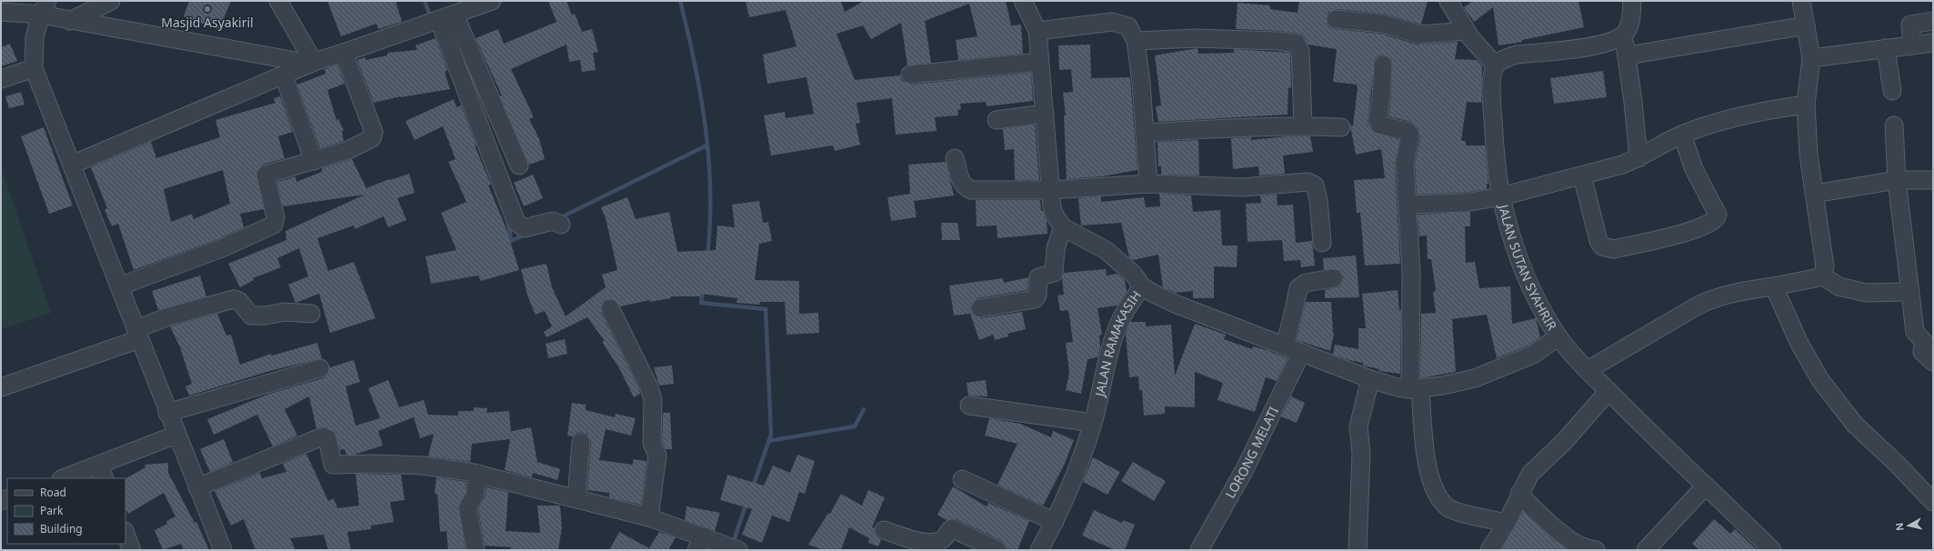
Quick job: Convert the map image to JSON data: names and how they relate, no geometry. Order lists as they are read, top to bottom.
{
  "streets": {
    "street": ["JALAN SUTAN SYAHRIR", "JALAN RAMAKASIH", "LORONG MELATI"]
  },
  "places": ["Masjid Asyakiril"],
  "legend": ["Road", "Park", "Building"],
  "north": "left"
}
